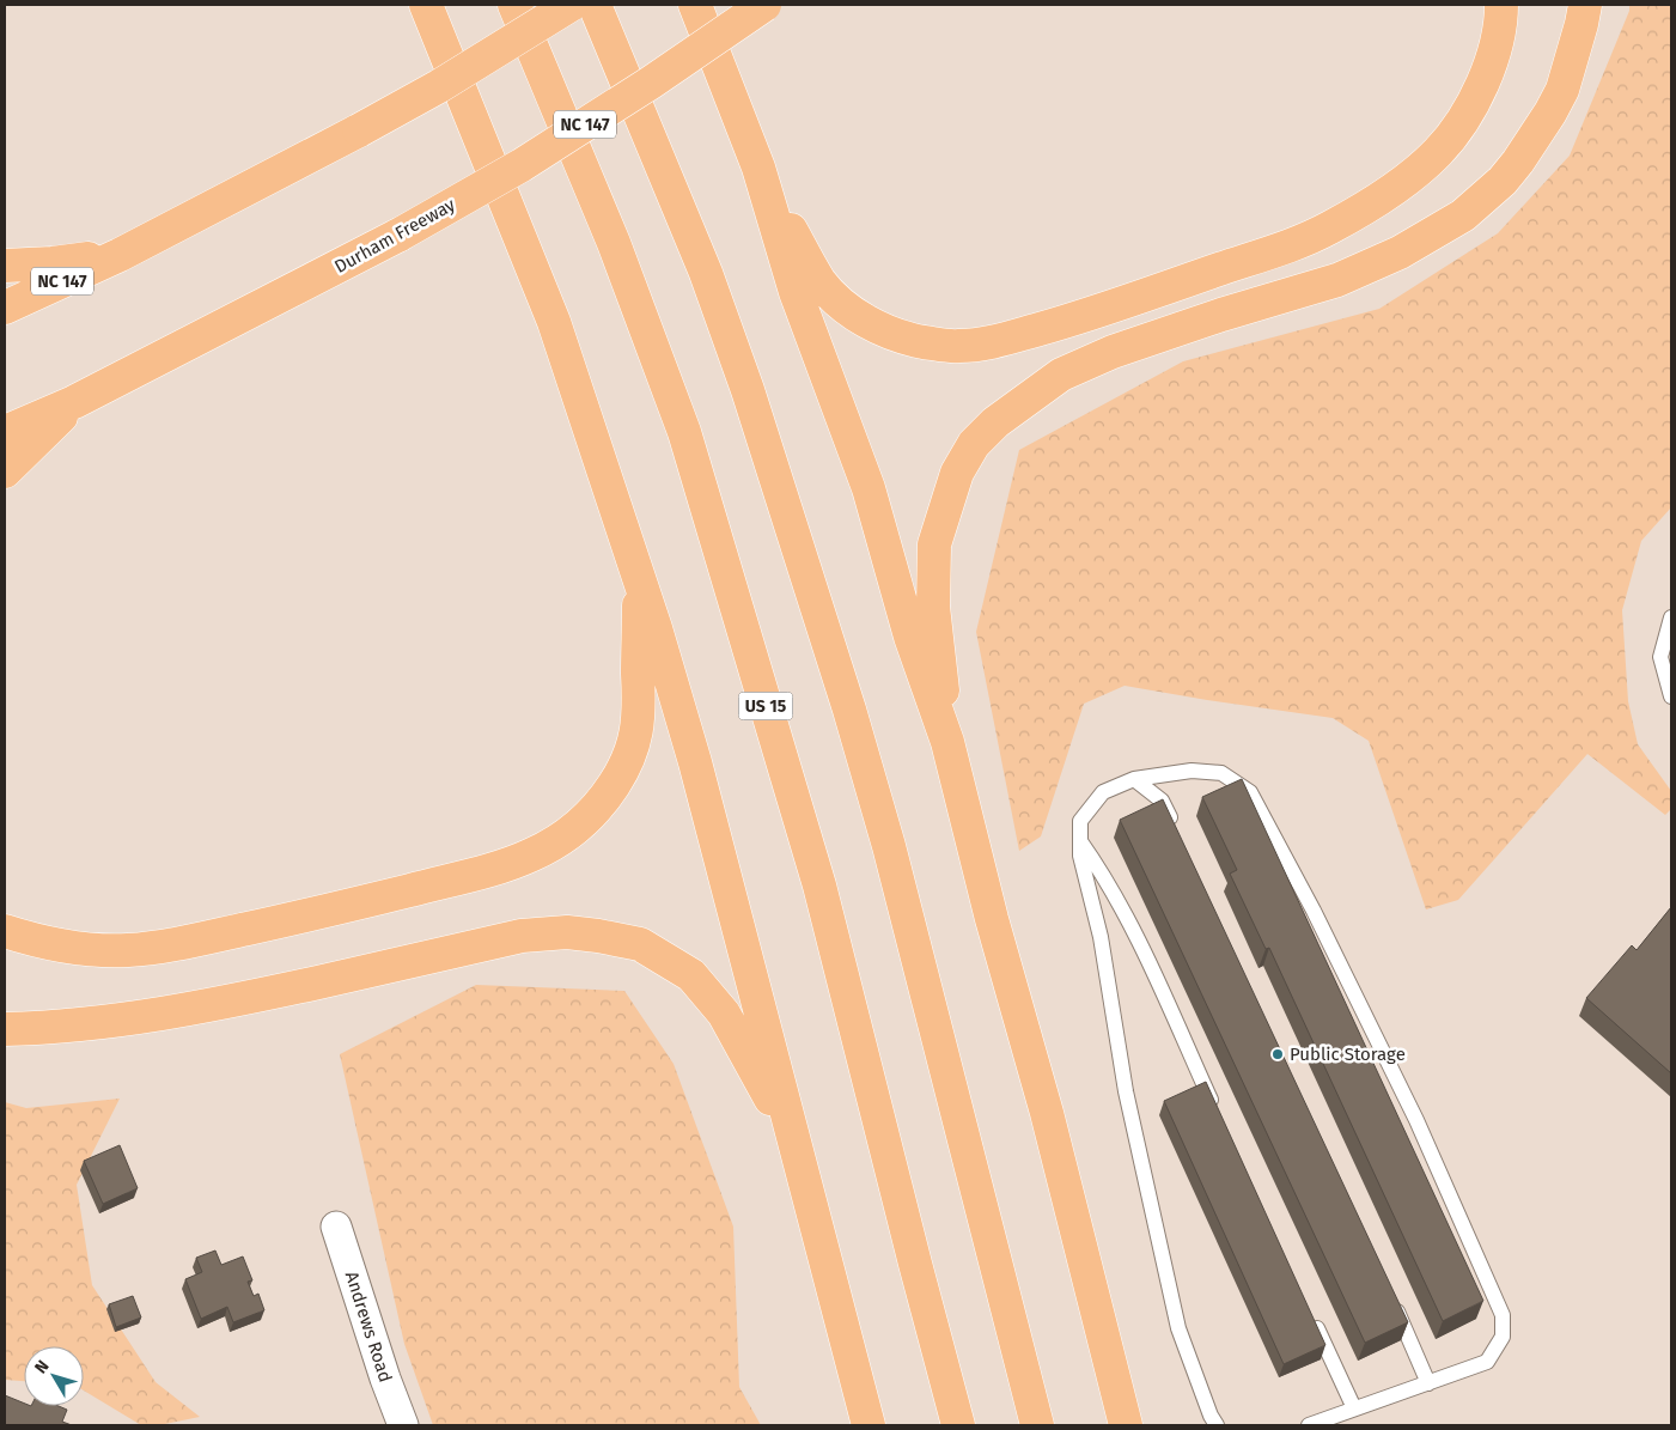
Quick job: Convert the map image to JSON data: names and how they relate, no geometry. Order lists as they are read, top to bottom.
{
  "streets": {
    "highway": ["NC 147", "Durham Freeway", "US 15"],
    "street": ["Andrews Road"]
  },
  "places": ["Public Storage"],
  "north": "top left"
}
